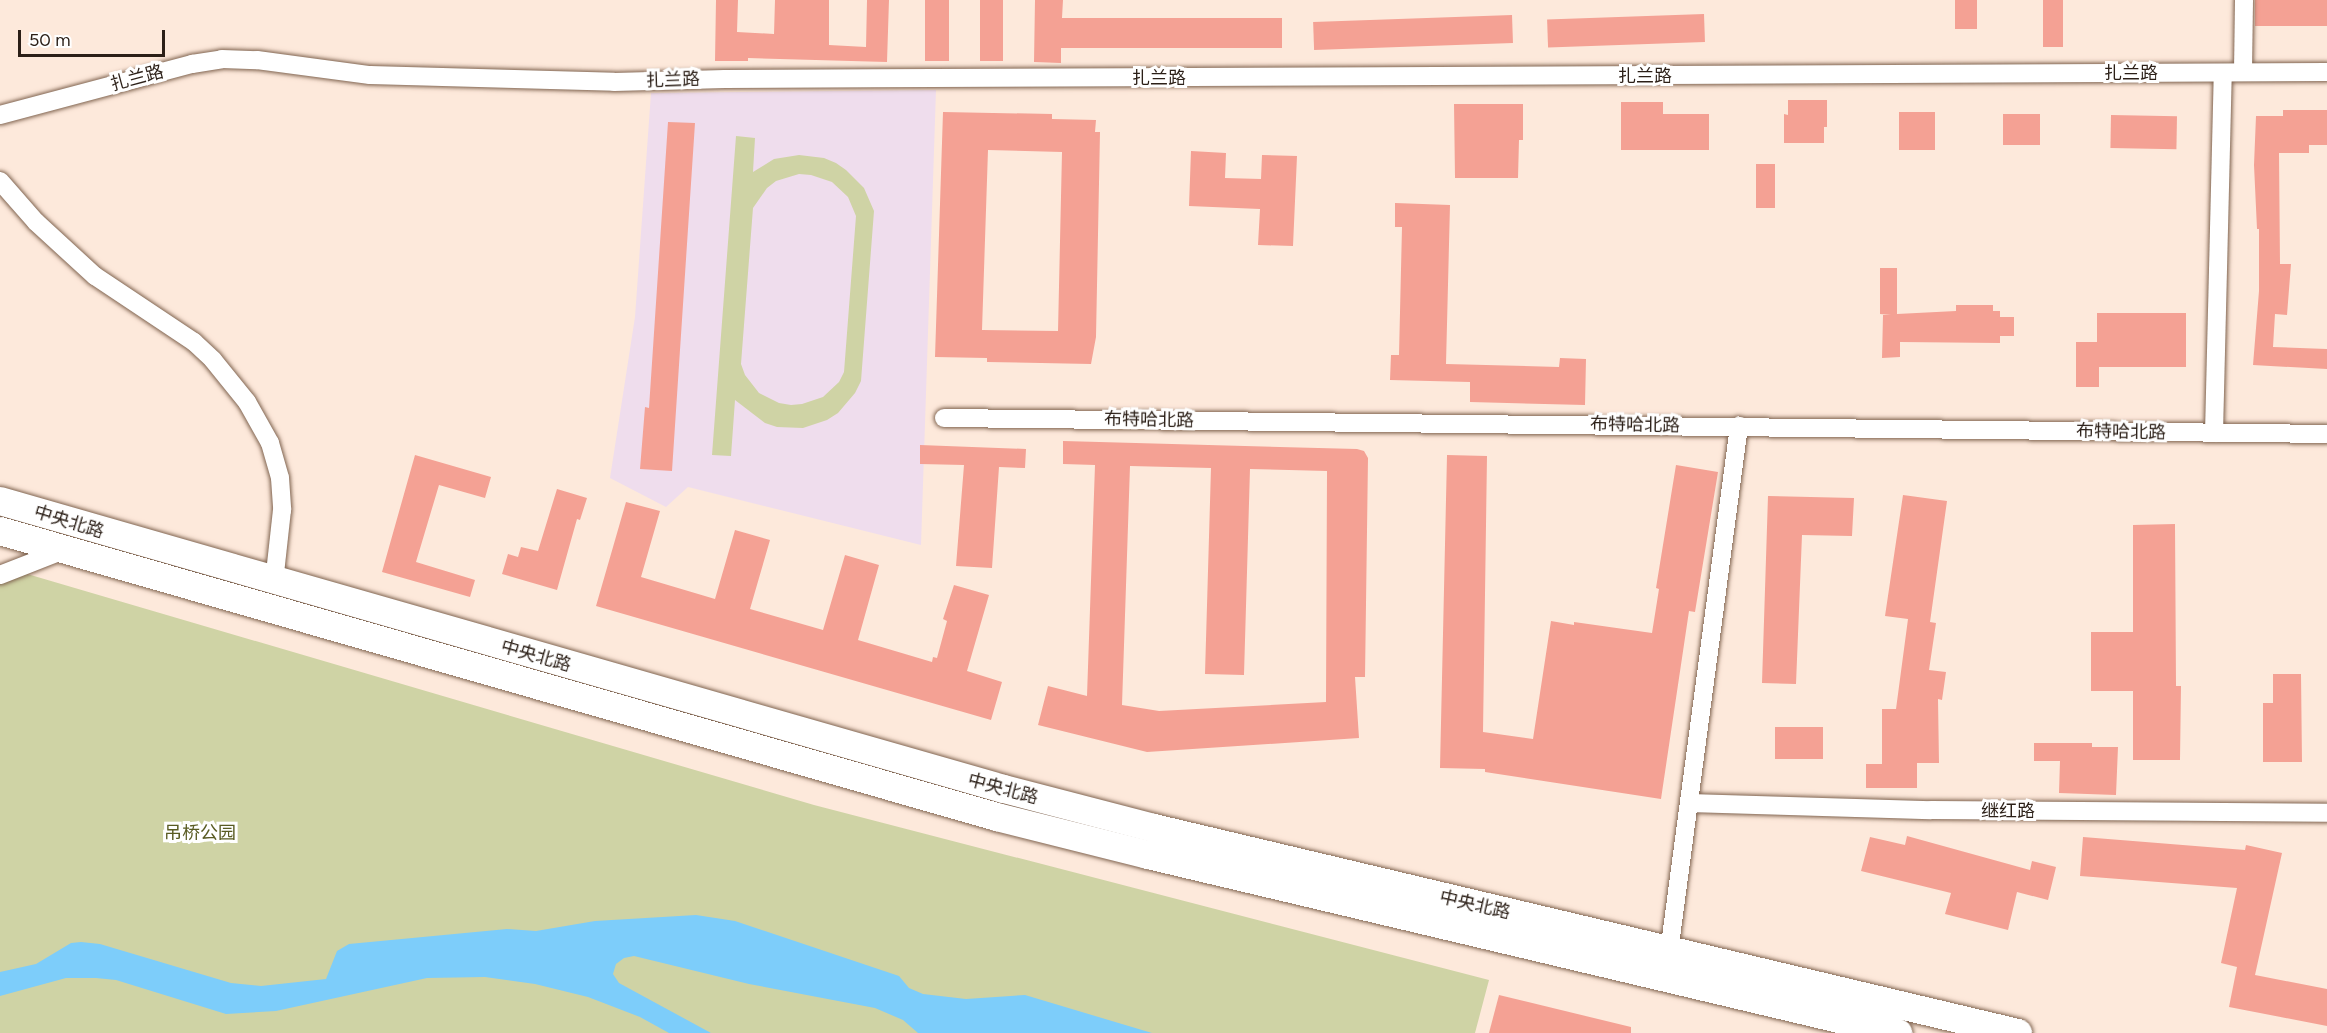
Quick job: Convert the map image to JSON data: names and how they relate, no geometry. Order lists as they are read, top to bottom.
{
  "streets": {
    "main road": ["中央北路"],
    "street": ["扎兰路", "布特哈北路", "继红路"]
  },
  "parks": ["吊桥公园"],
  "scale_bar": "50 m"
}
